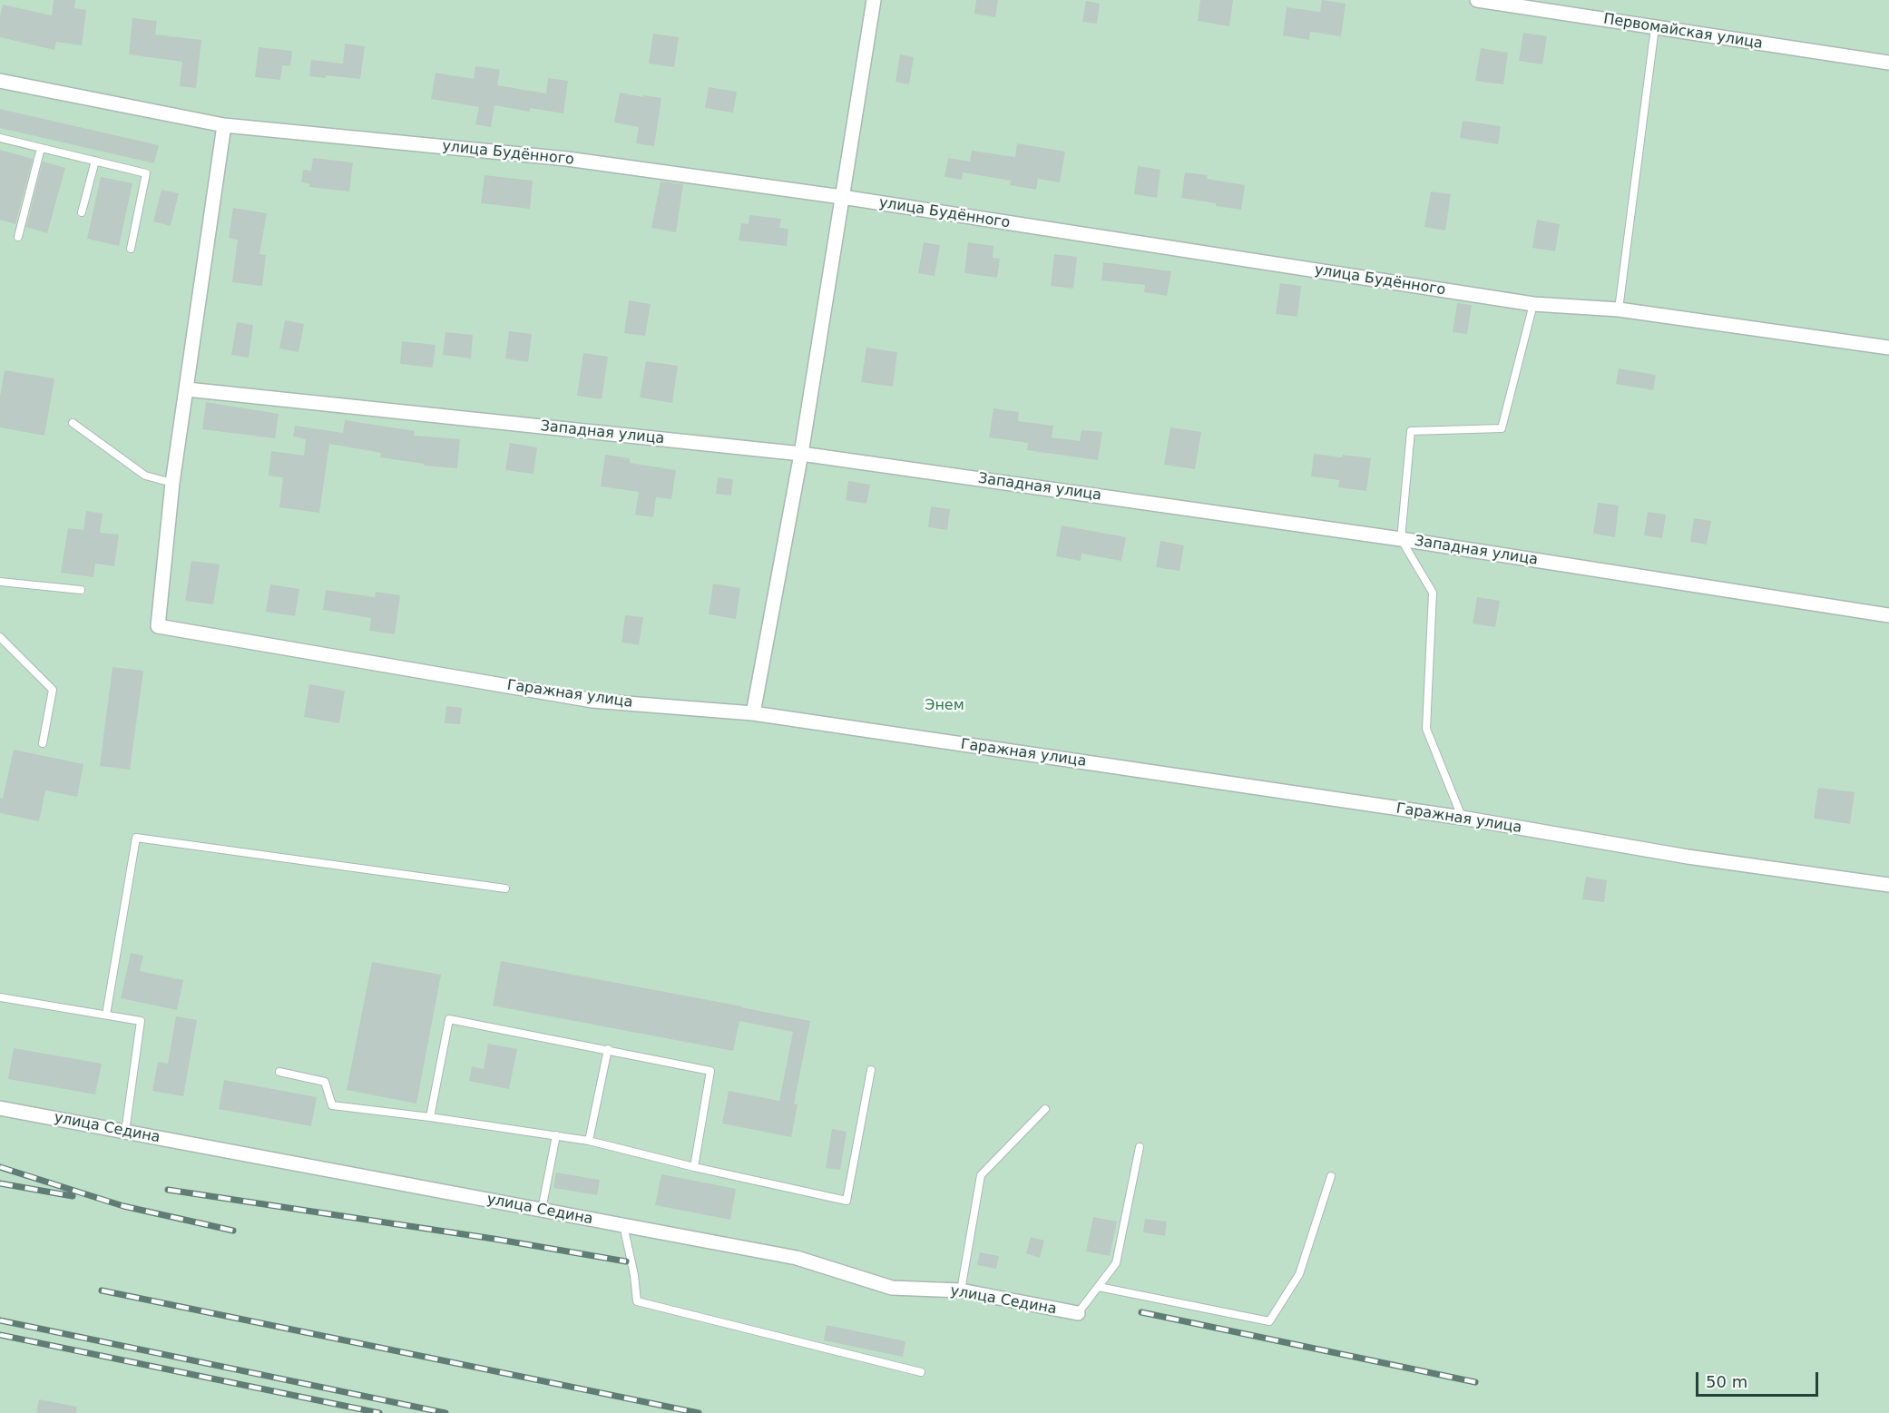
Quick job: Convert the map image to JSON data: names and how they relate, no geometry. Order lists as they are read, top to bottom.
{
  "streets": {
    "street": [
      "Первомайская улица",
      "улица Будённого",
      "Западная улица",
      "Гаражная улица",
      "улица Седина"
    ]
  },
  "parks": ["Энем"],
  "scale_bar": "50 m"
}
